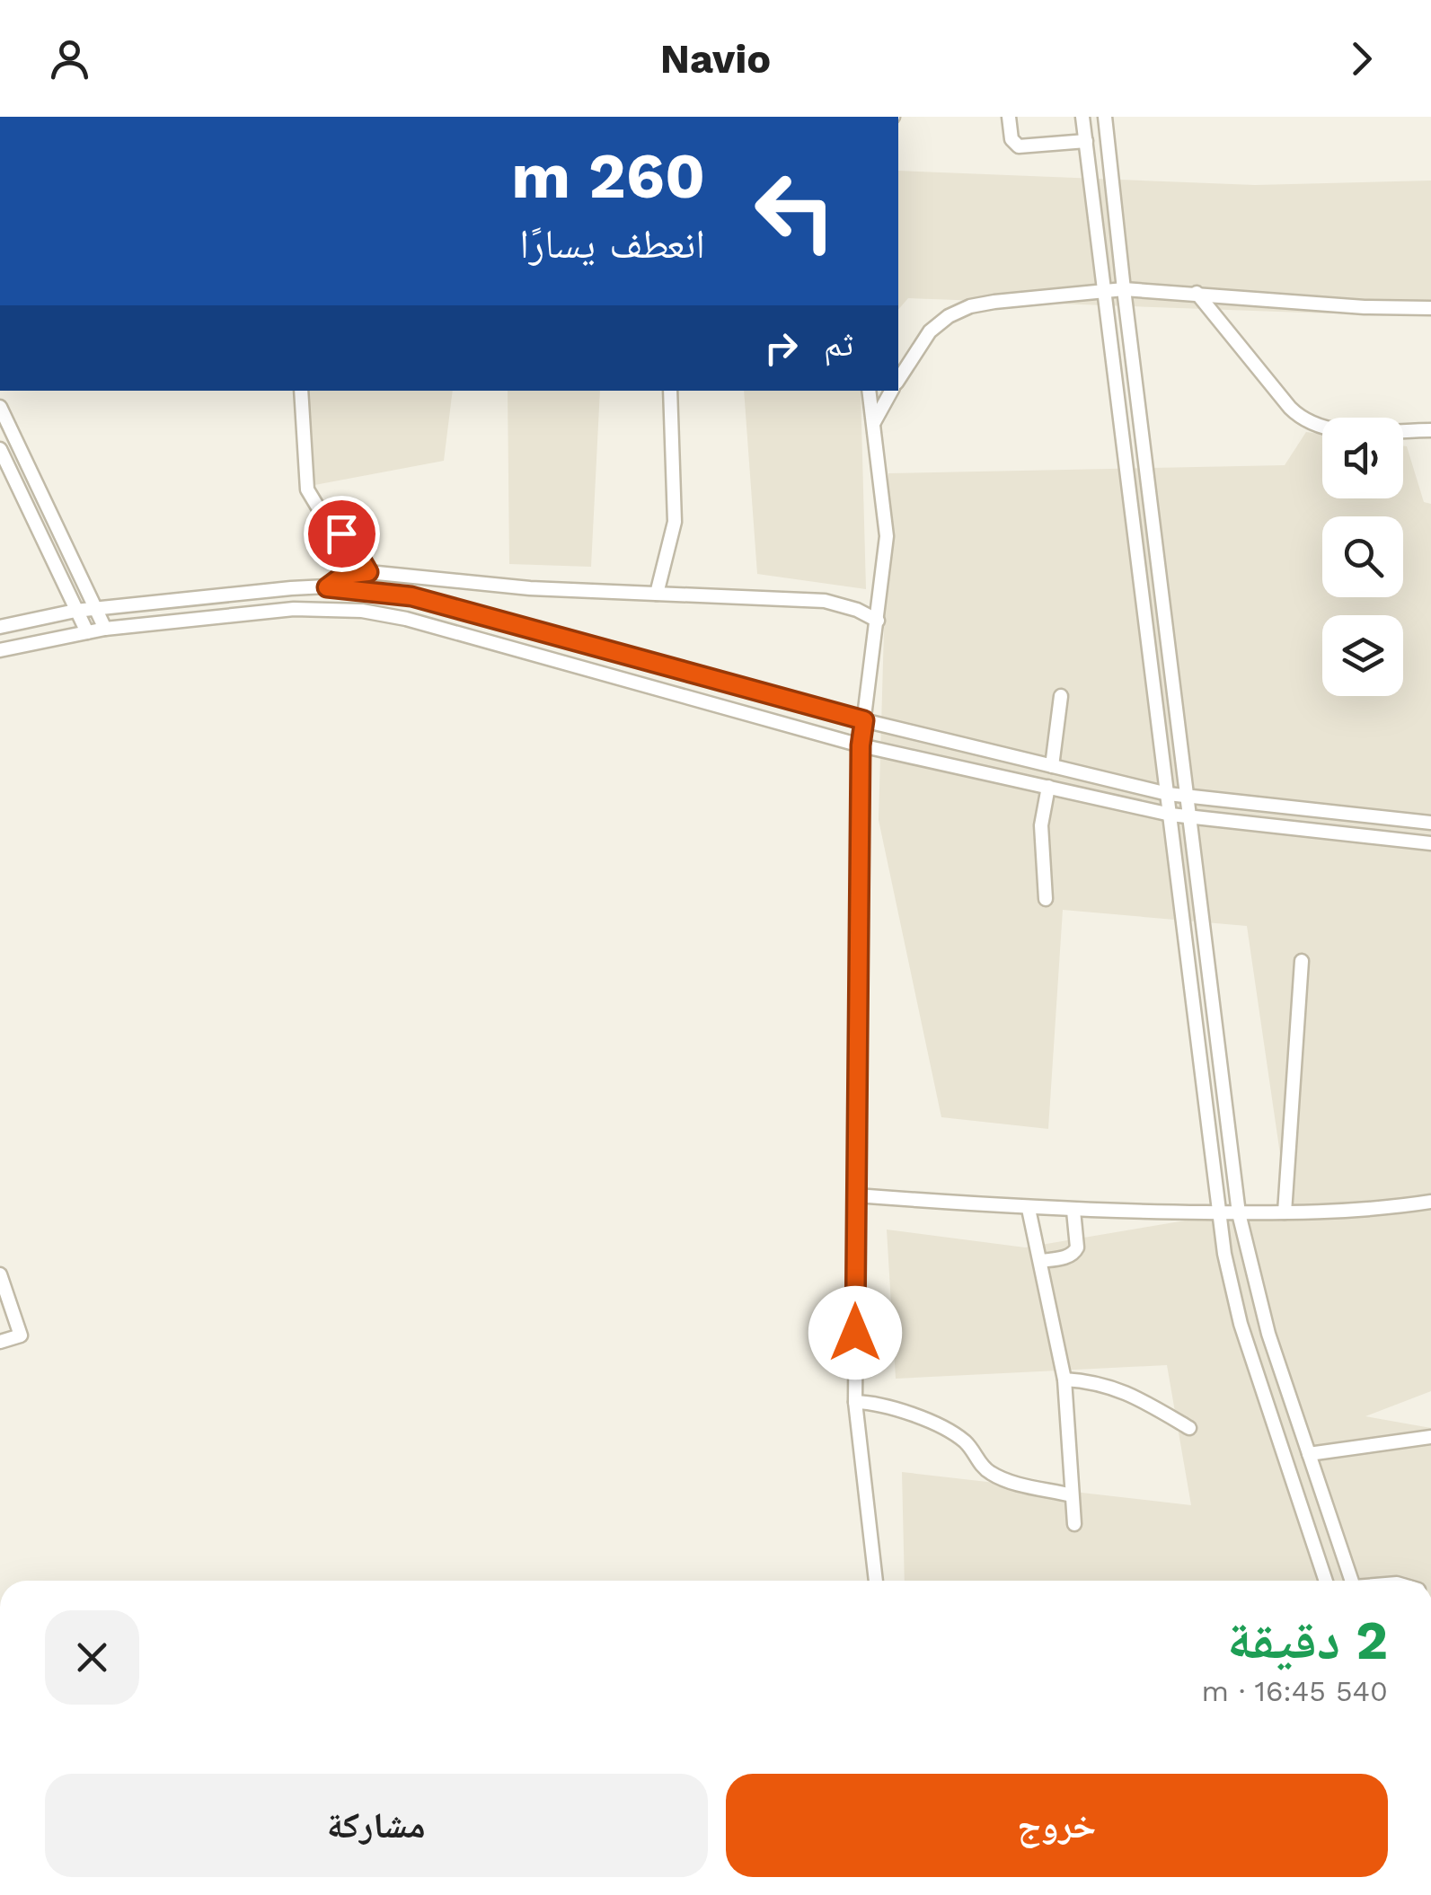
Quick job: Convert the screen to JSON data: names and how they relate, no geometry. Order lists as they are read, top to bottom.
{
  "page": {
    "header": "Navio",
    "turn": ["260 m", "انعطف يسارًا"],
    "then": "ثم",
    "heading": ["2 دقيقة", "540 m · 16:45"],
    "buttons": ["خروج", "مشاركة"]
  }
}
